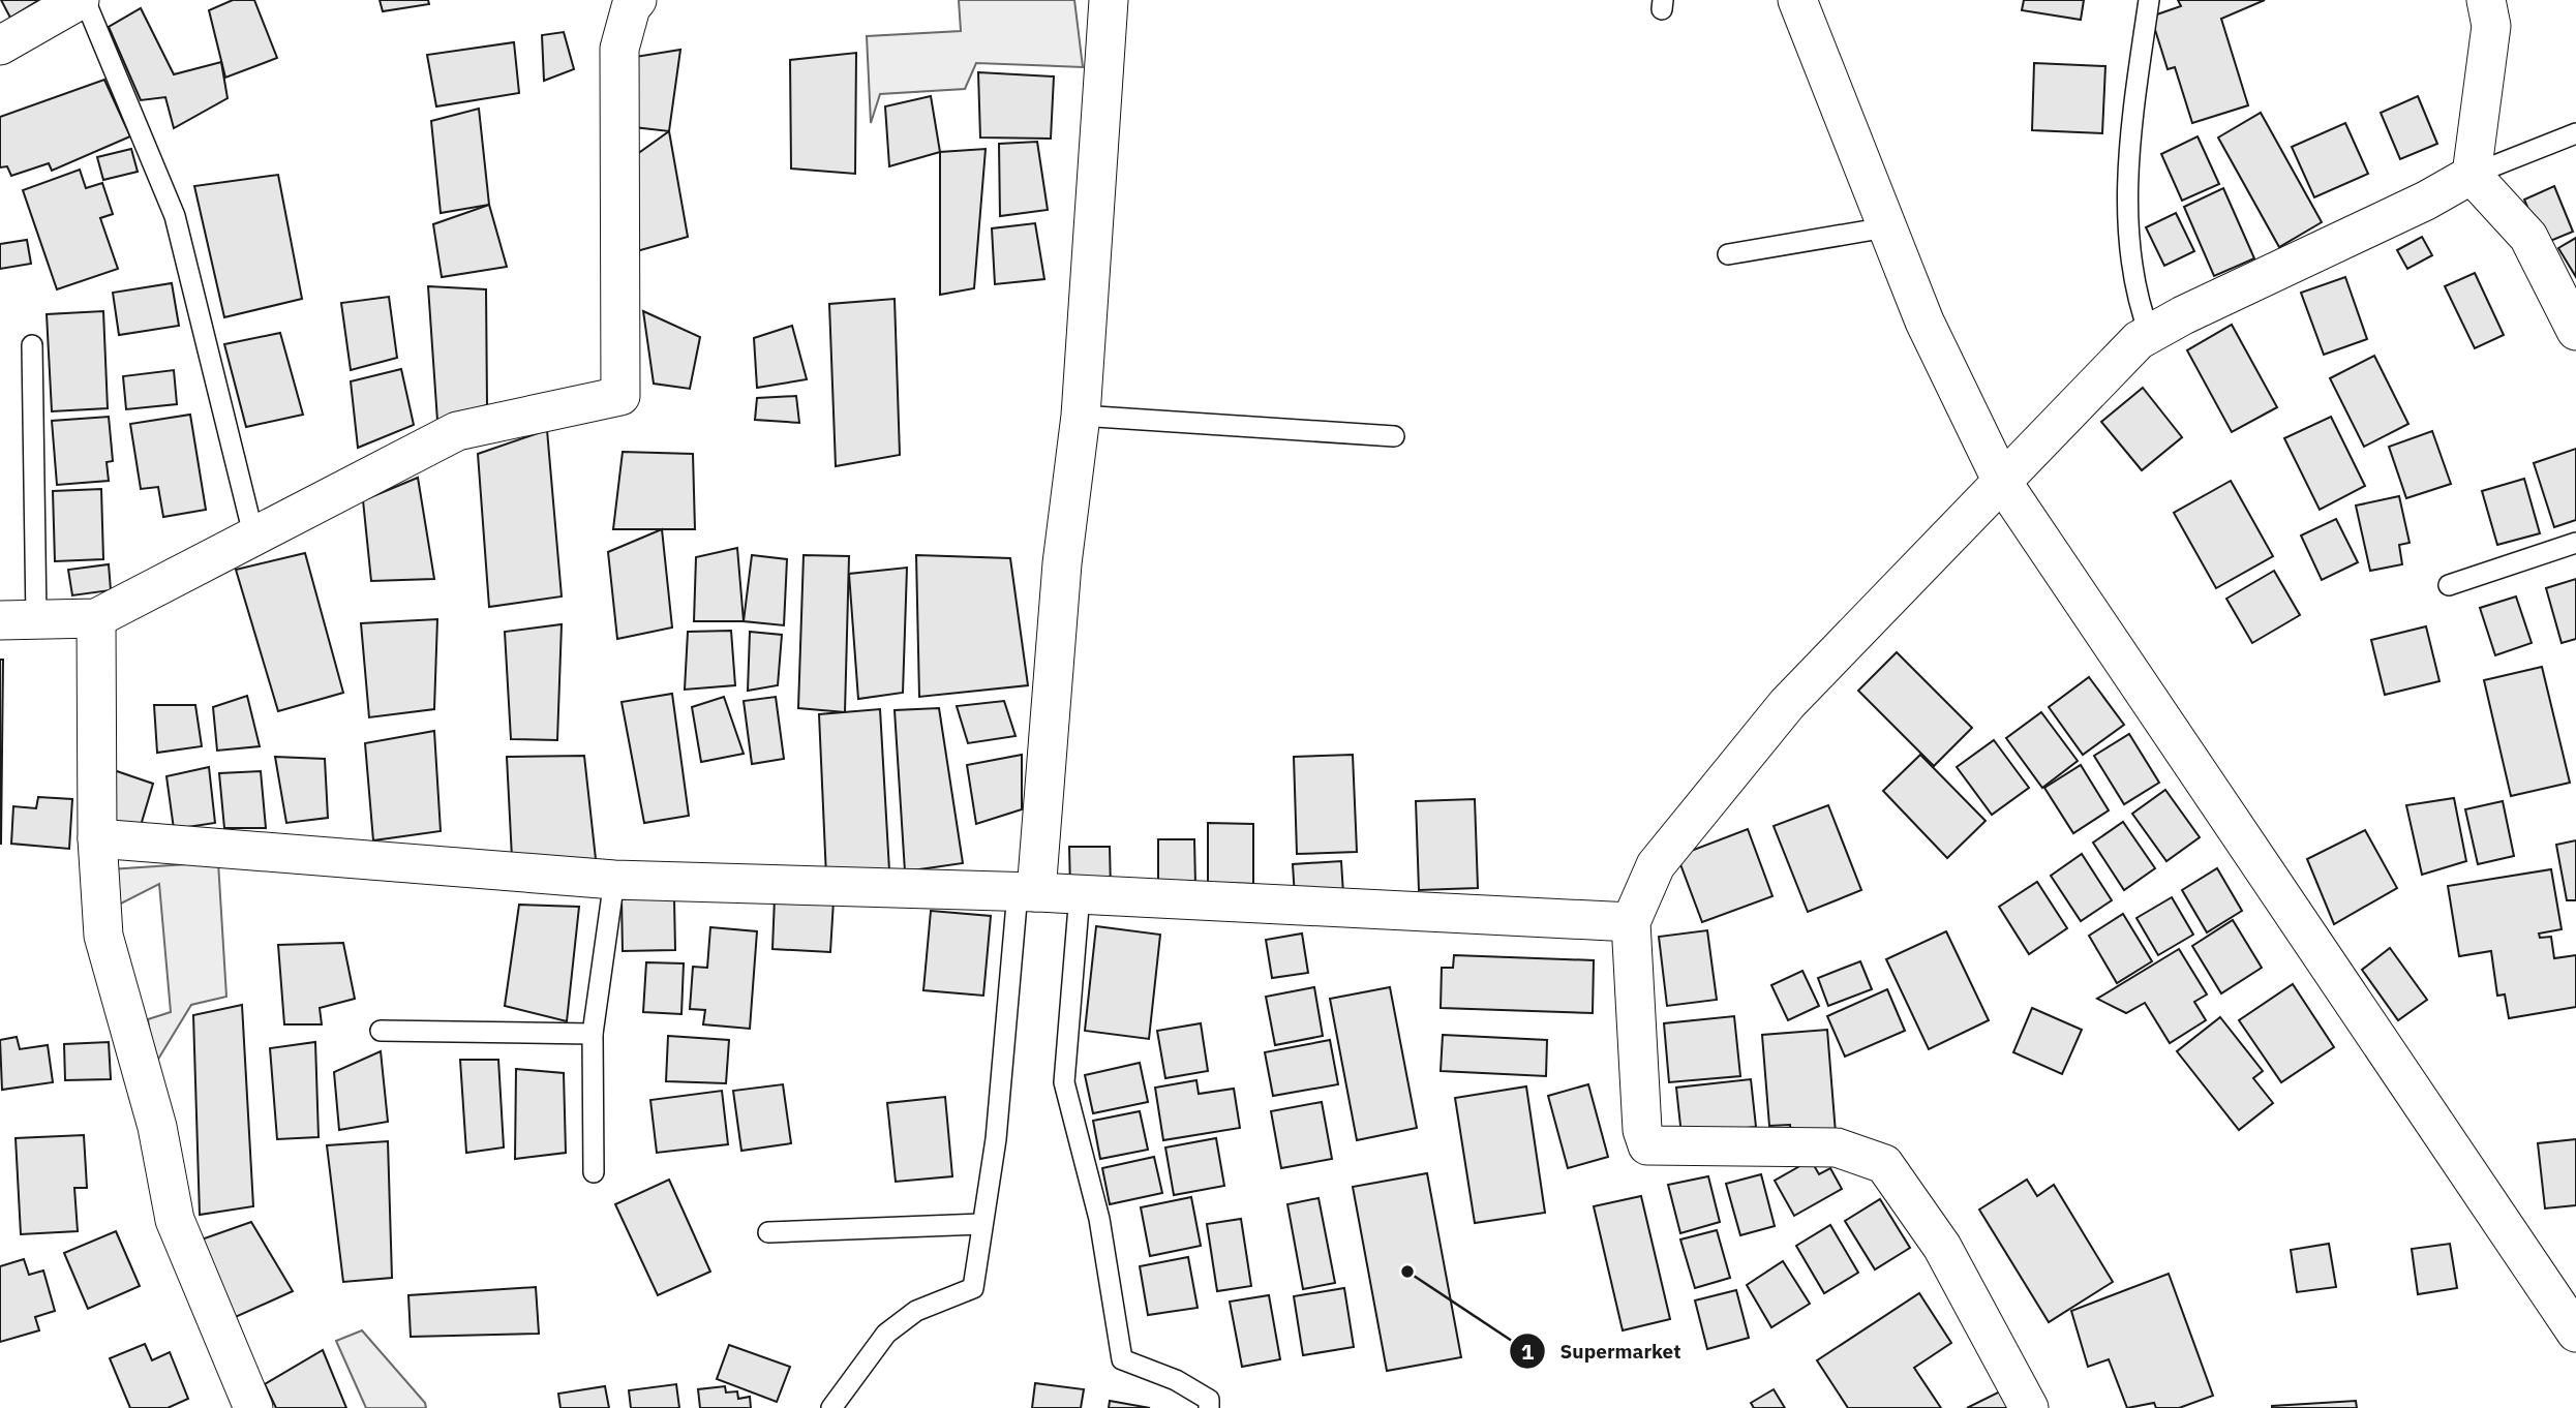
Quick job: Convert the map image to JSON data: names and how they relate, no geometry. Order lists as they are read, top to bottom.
{
  "places": ["Supermarket"]
}
